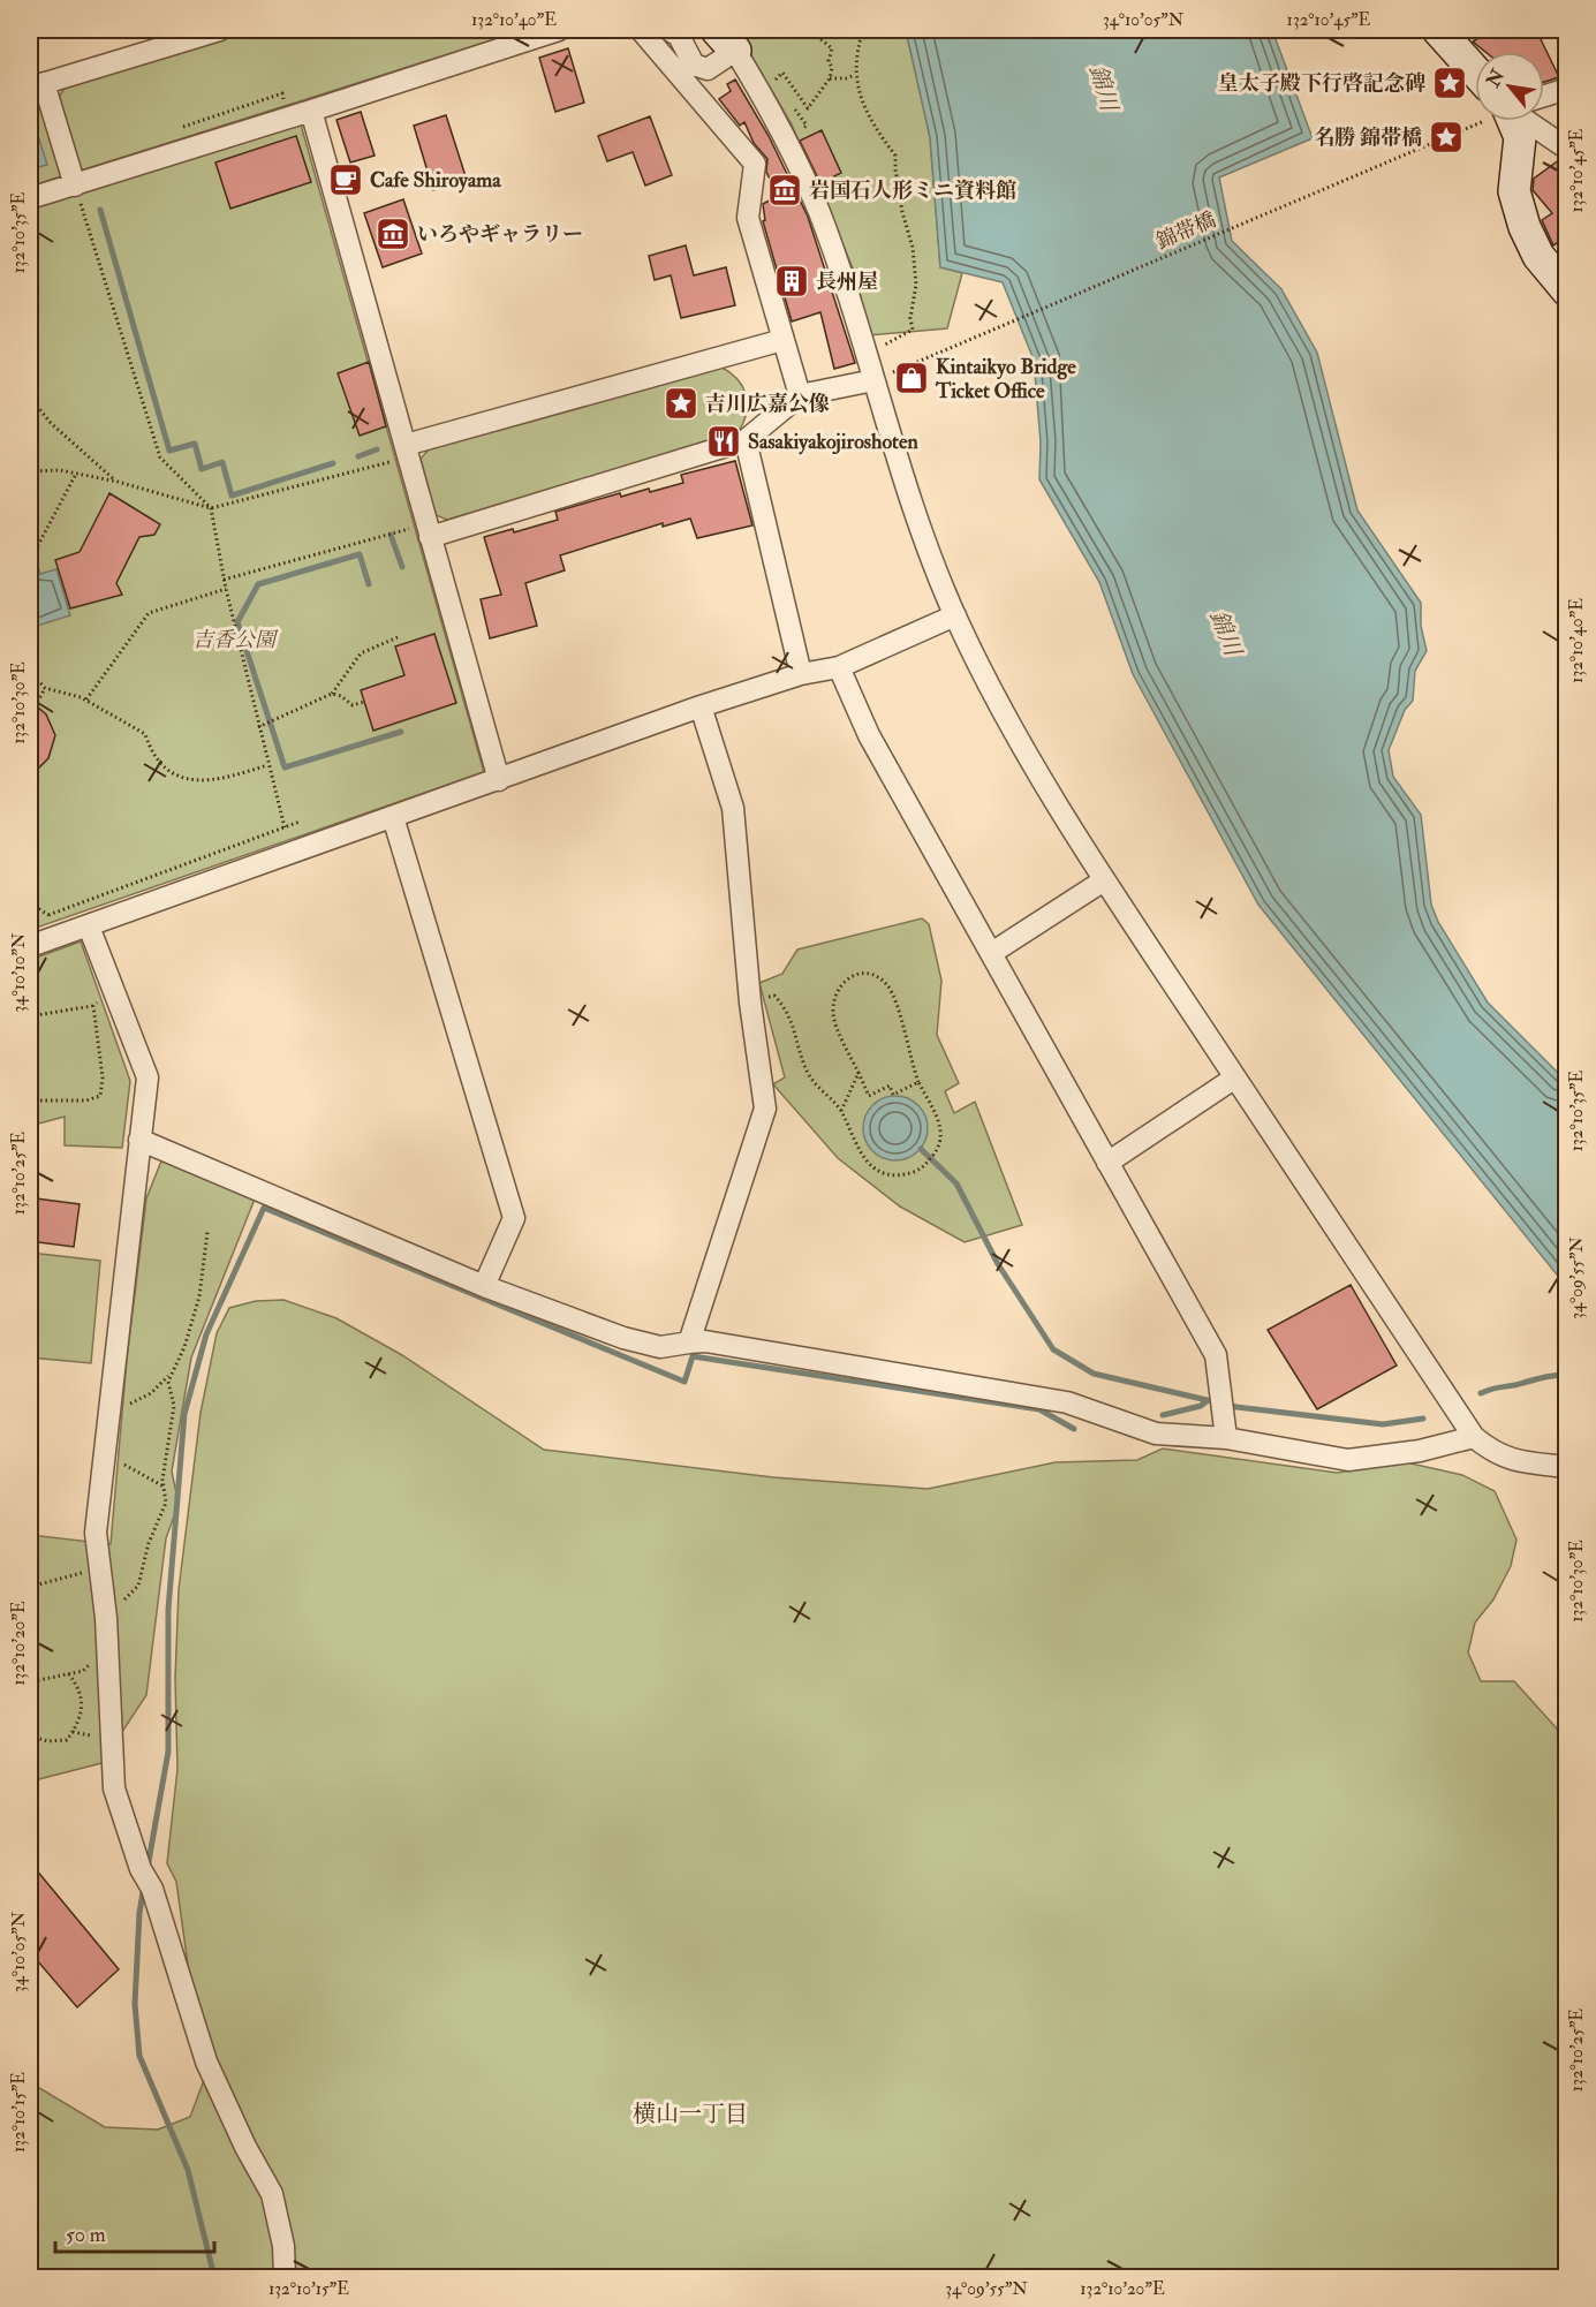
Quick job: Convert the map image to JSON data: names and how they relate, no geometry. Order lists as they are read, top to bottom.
{
  "streets": {
    "path": ["錦帯橋"]
  },
  "districts": ["横山一丁目"],
  "water": ["錦川"],
  "parks": ["吉香公園"],
  "places": {
    "place": ["皇太子殿下行啓記念碑", "名勝 錦帯橋", "吉川広嘉公像"],
    "cafe": ["Cafe Shiroyama"],
    "museum": ["岩国石人形ミニ資料館", "いろやギャラリー"],
    "building": ["長州屋"],
    "shop": ["Kintaikyo Bridge Ticket Office"],
    "restaurant": ["Sasakiyakojiroshoten"]
  },
  "scale_bar": "50 m",
  "north": "top left",
  "coordinates": [
    "132°10'40\"E",
    "34°10'05\"N",
    "132°10'45\"E",
    "132°10'35\"E",
    "132°10'30\"E",
    "34°10'10\"N",
    "132°10'25\"E",
    "34°09'55\"N",
    "132°10'20\"E",
    "132°10'15\"E"
  ]
}
